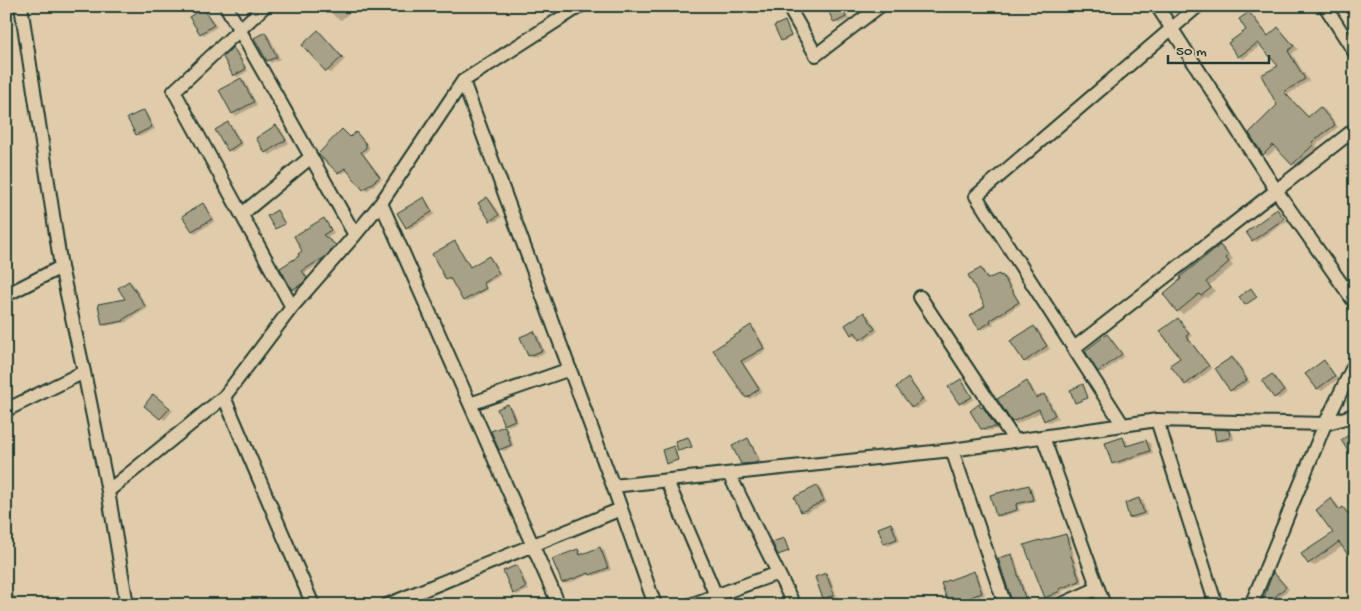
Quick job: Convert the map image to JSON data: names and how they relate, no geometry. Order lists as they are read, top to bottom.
{
  "scale_bar": "50 m"
}
